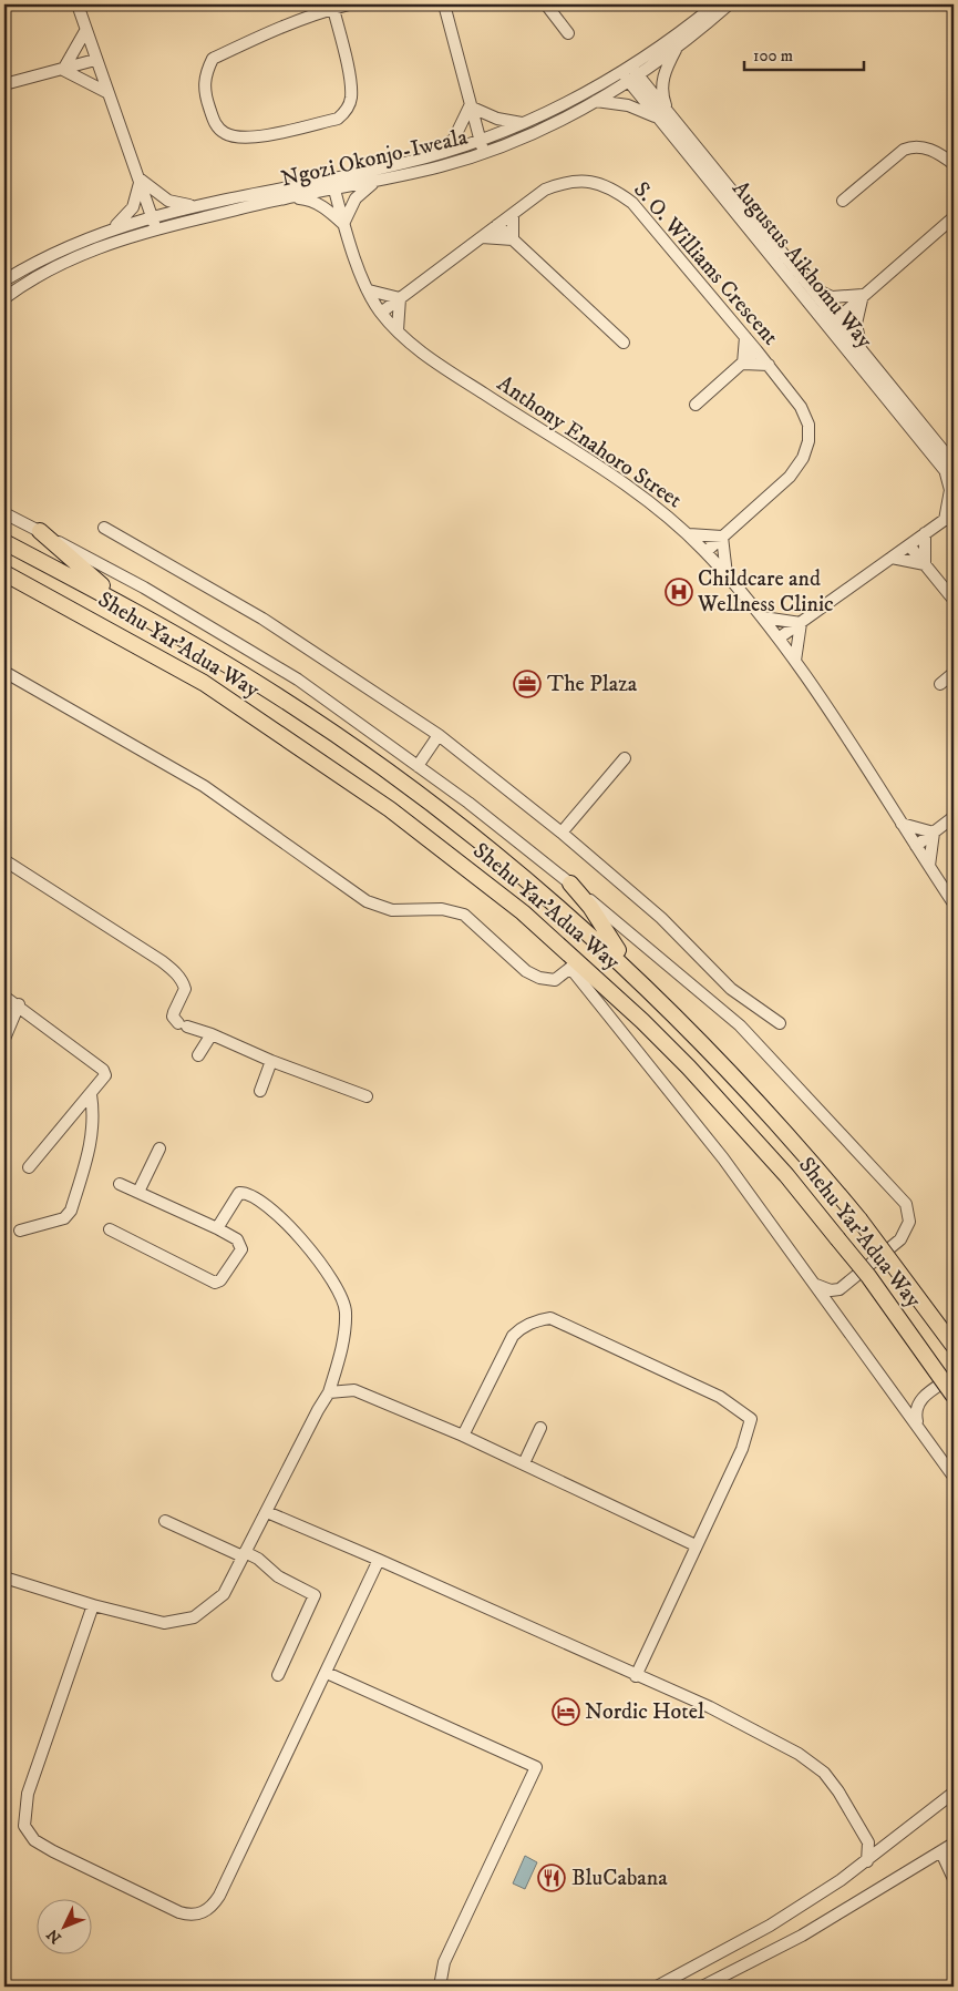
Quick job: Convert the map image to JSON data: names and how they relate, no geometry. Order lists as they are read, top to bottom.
{
  "streets": {
    "highway": ["Shehu Yar'Adua Way"],
    "street": [
      "Ngozi Okonjo-Iweala",
      "S. O. Williams Crescent",
      "Augustus Aikhomu Way",
      "Anthony Enahoro Street"
    ]
  },
  "crossings": [
    ["Ngozi Okonjo-Iweala", "Augustus Aikhomu Way"],
    ["Ngozi Okonjo-Iweala", "Anthony Enahoro Street"],
    ["S. O. Williams Crescent", "Anthony Enahoro Street"]
  ],
  "places": {
    "hospital": ["Childcare and Wellness Clinic"],
    "office": ["The Plaza"],
    "hotel": ["Nordic Hotel"],
    "restaurant": ["BluCabana"]
  },
  "scale_bar": "100 m",
  "north": "bottom left"
}
